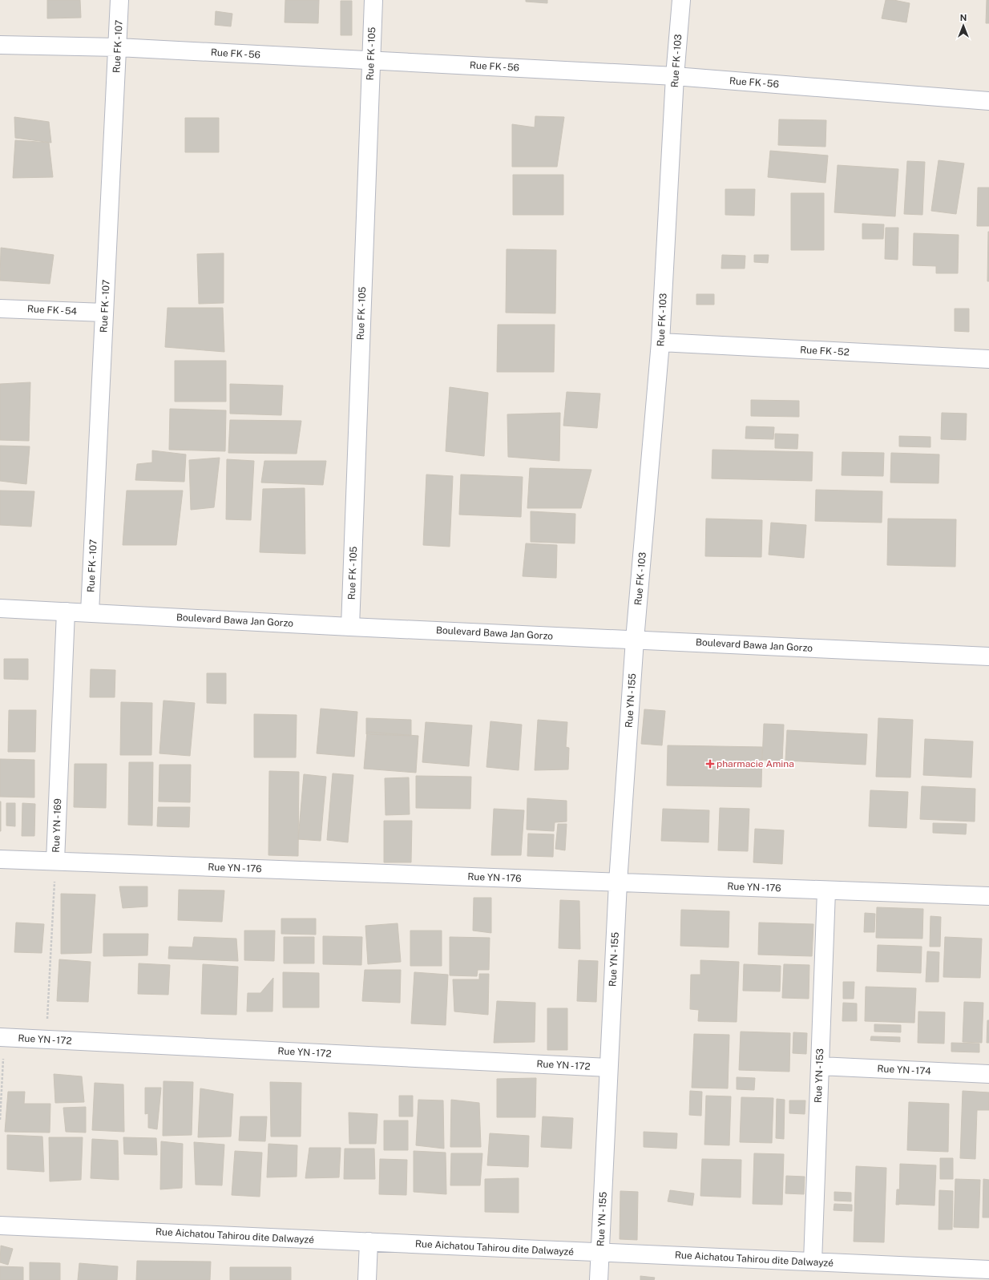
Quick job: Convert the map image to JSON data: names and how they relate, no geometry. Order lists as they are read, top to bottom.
{
  "streets": {
    "street": [
      "Rue FK - 107",
      "Rue FK - 56",
      "Rue FK - 105",
      "Rue FK - 103",
      "Rue FK - 54",
      "Rue FK - 52",
      "Boulevard Bawa Jan Gorzo",
      "Rue YN - 155",
      "Rue YN - 169",
      "Rue YN - 176",
      "Rue YN - 172",
      "Rue YN - 174",
      "Rue YN - 153",
      "Rue Aichatou Tahirou dite Dalwayzé"
    ]
  },
  "crossings": [
    ["Rue FK - 107", "Rue FK - 56"],
    ["Rue FK - 107", "Rue FK - 54"],
    ["Rue FK - 107", "Boulevard Bawa Jan Gorzo"],
    ["Rue FK - 56", "Rue FK - 105"],
    ["Rue FK - 56", "Rue FK - 103"],
    ["Rue FK - 105", "Boulevard Bawa Jan Gorzo"],
    ["Rue FK - 103", "Rue FK - 52"],
    ["Rue FK - 103", "Boulevard Bawa Jan Gorzo"],
    ["Rue FK - 103", "Rue YN - 155"],
    ["Boulevard Bawa Jan Gorzo", "Rue YN - 155"],
    ["Boulevard Bawa Jan Gorzo", "Rue YN - 169"],
    ["Rue YN - 155", "Rue YN - 176"],
    ["Rue YN - 155", "Rue YN - 172"],
    ["Rue YN - 155", "Rue Aichatou Tahirou dite Dalwayzé"],
    ["Rue YN - 169", "Rue YN - 176"],
    ["Rue YN - 169", "Rue YN - 172"],
    ["Rue YN - 176", "Rue YN - 153"],
    ["Rue YN - 174", "Rue YN - 153"],
    ["Rue YN - 153", "Rue Aichatou Tahirou dite Dalwayzé"]
  ],
  "places": {
    "health": ["pharmacie Amina"]
  },
  "north": "top"
}
